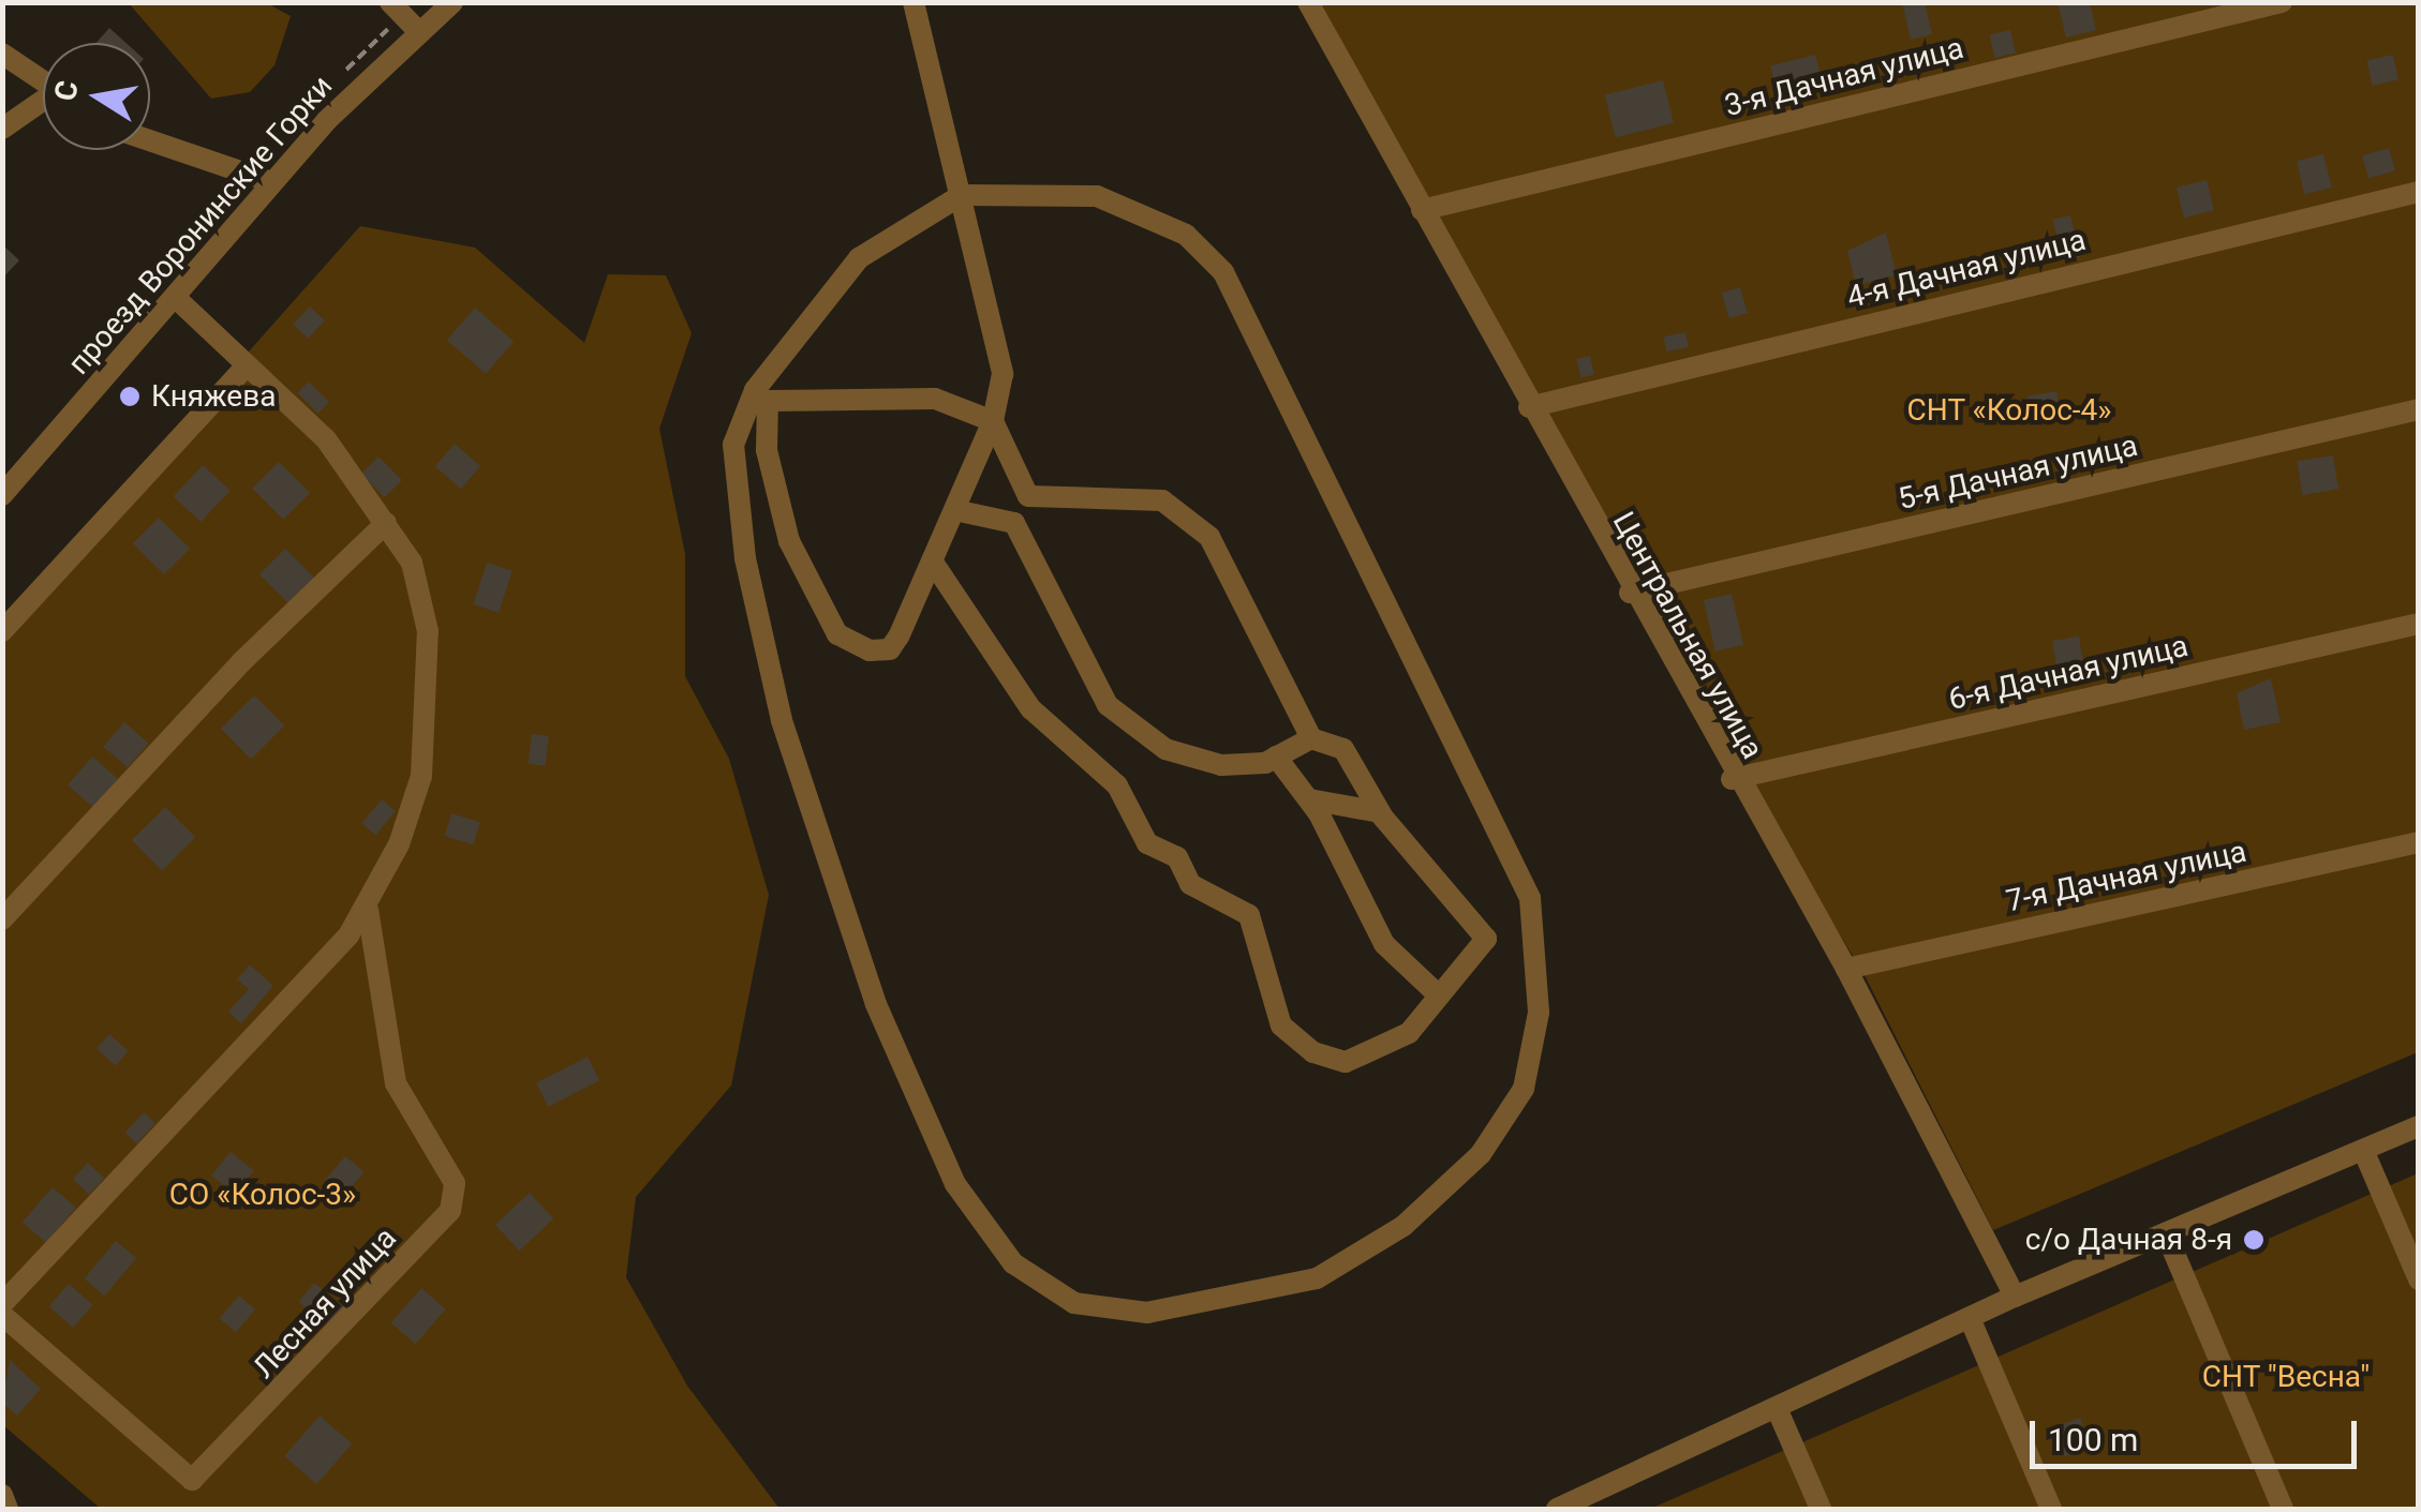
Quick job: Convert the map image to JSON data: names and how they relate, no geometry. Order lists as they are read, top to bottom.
{
  "streets": {
    "street": [
      "3-я Дачная улица",
      "проезд Воронинские Горки",
      "4-я Дачная улица",
      "5-я Дачная улица",
      "Центральная улица",
      "6-я Дачная улица",
      "7-я Дачная улица",
      "Лесная улица"
    ]
  },
  "crossings": [
    ["3-я Дачная улица", "Центральная улица"],
    ["4-я Дачная улица", "Центральная улица"],
    ["5-я Дачная улица", "Центральная улица"],
    ["Центральная улица", "6-я Дачная улица"],
    ["Центральная улица", "7-я Дачная улица"]
  ],
  "parks": ["СНТ «Колос-4»", "СО «Колос-3»", "СНТ \"Весна\""],
  "places": ["Княжева", "с/о Дачная 8-я"],
  "scale_bar": "100 m",
  "north": "left"
}
